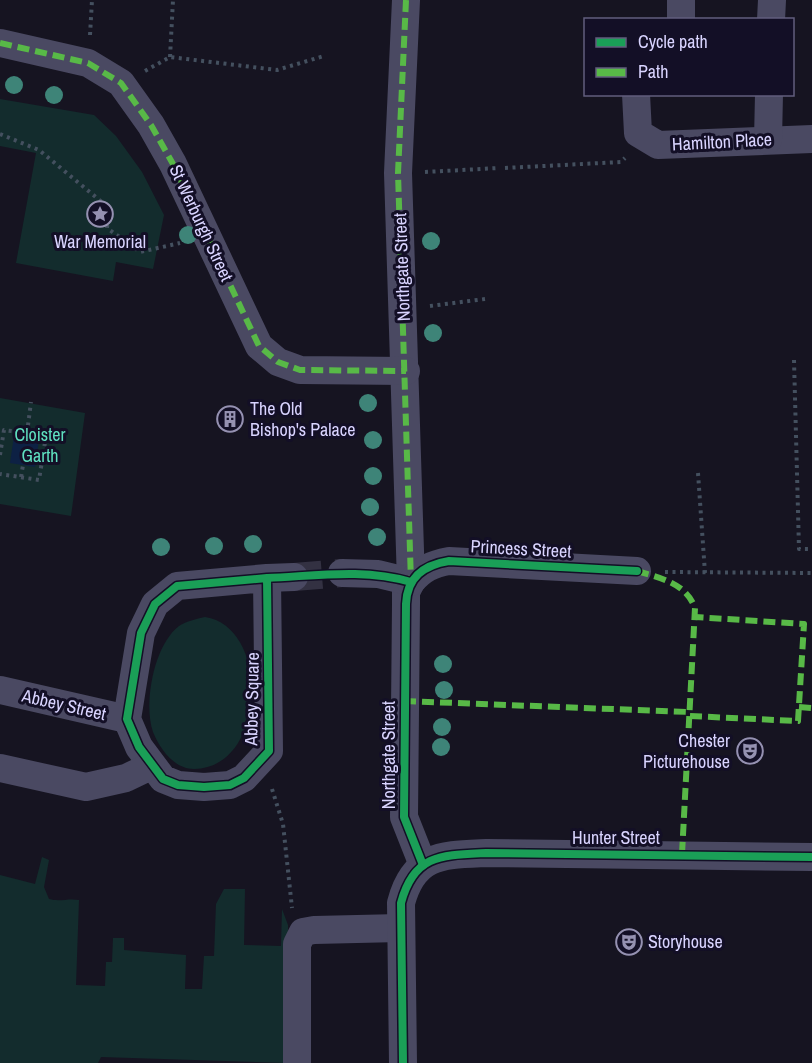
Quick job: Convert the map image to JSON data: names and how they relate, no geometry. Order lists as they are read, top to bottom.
{
  "streets": {
    "street": [
      "Hamilton Place",
      "St Werburgh Street",
      "Northgate Street",
      "Princess Street",
      "Abbey Square",
      "Abbey Street",
      "Hunter Street"
    ]
  },
  "crossings": [
    ["St Werburgh Street", "Northgate Street"],
    ["Northgate Street", "Princess Street"],
    ["Northgate Street", "Hunter Street"],
    ["Abbey Square", "Abbey Street"]
  ],
  "parks": ["Cloister Garth"],
  "places": {
    "place": ["War Memorial"],
    "building": ["The Old Bishop's Palace"],
    "theatre": ["Chester Picturehouse", "Storyhouse"]
  },
  "legend": ["Cycle path", "Path"]
}
